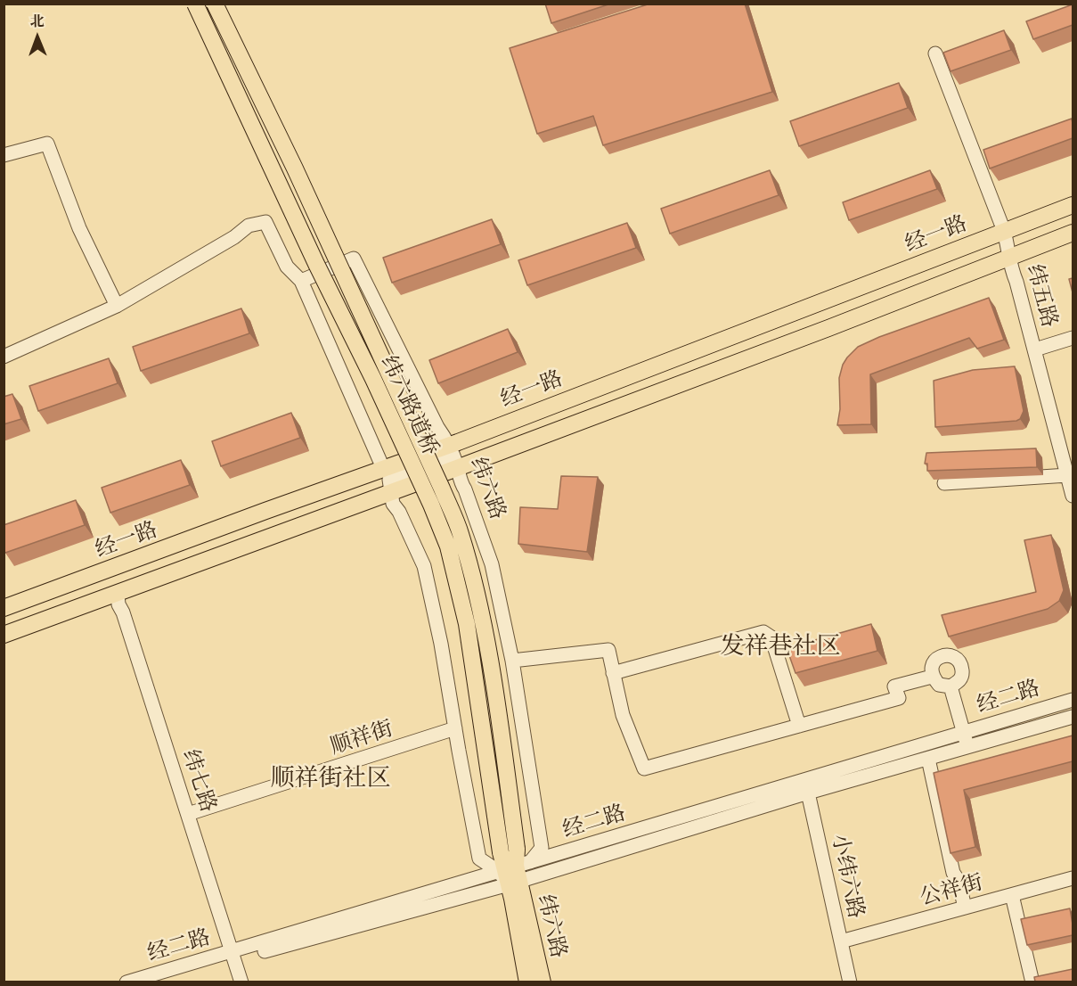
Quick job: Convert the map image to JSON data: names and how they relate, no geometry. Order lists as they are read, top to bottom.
{
  "streets": {
    "main road": ["经一路", "纬六路道桥", "纬六路"],
    "street": [
      "纬五路",
      "经二路",
      "顺祥街",
      "纬七路",
      "小纬六路",
      "公祥街"
    ]
  },
  "crossings": [
    ["经一路", "纬五路"],
    ["经一路", "纬六路"],
    ["纬六路道桥", "纬六路"],
    ["纬六路", "经二路"],
    ["经二路", "纬七路"],
    ["经二路", "小纬六路"],
    ["顺祥街", "纬七路"],
    ["小纬六路", "公祥街"]
  ],
  "districts": ["发祥巷社区", "顺祥街社区"],
  "north": "top"
}
